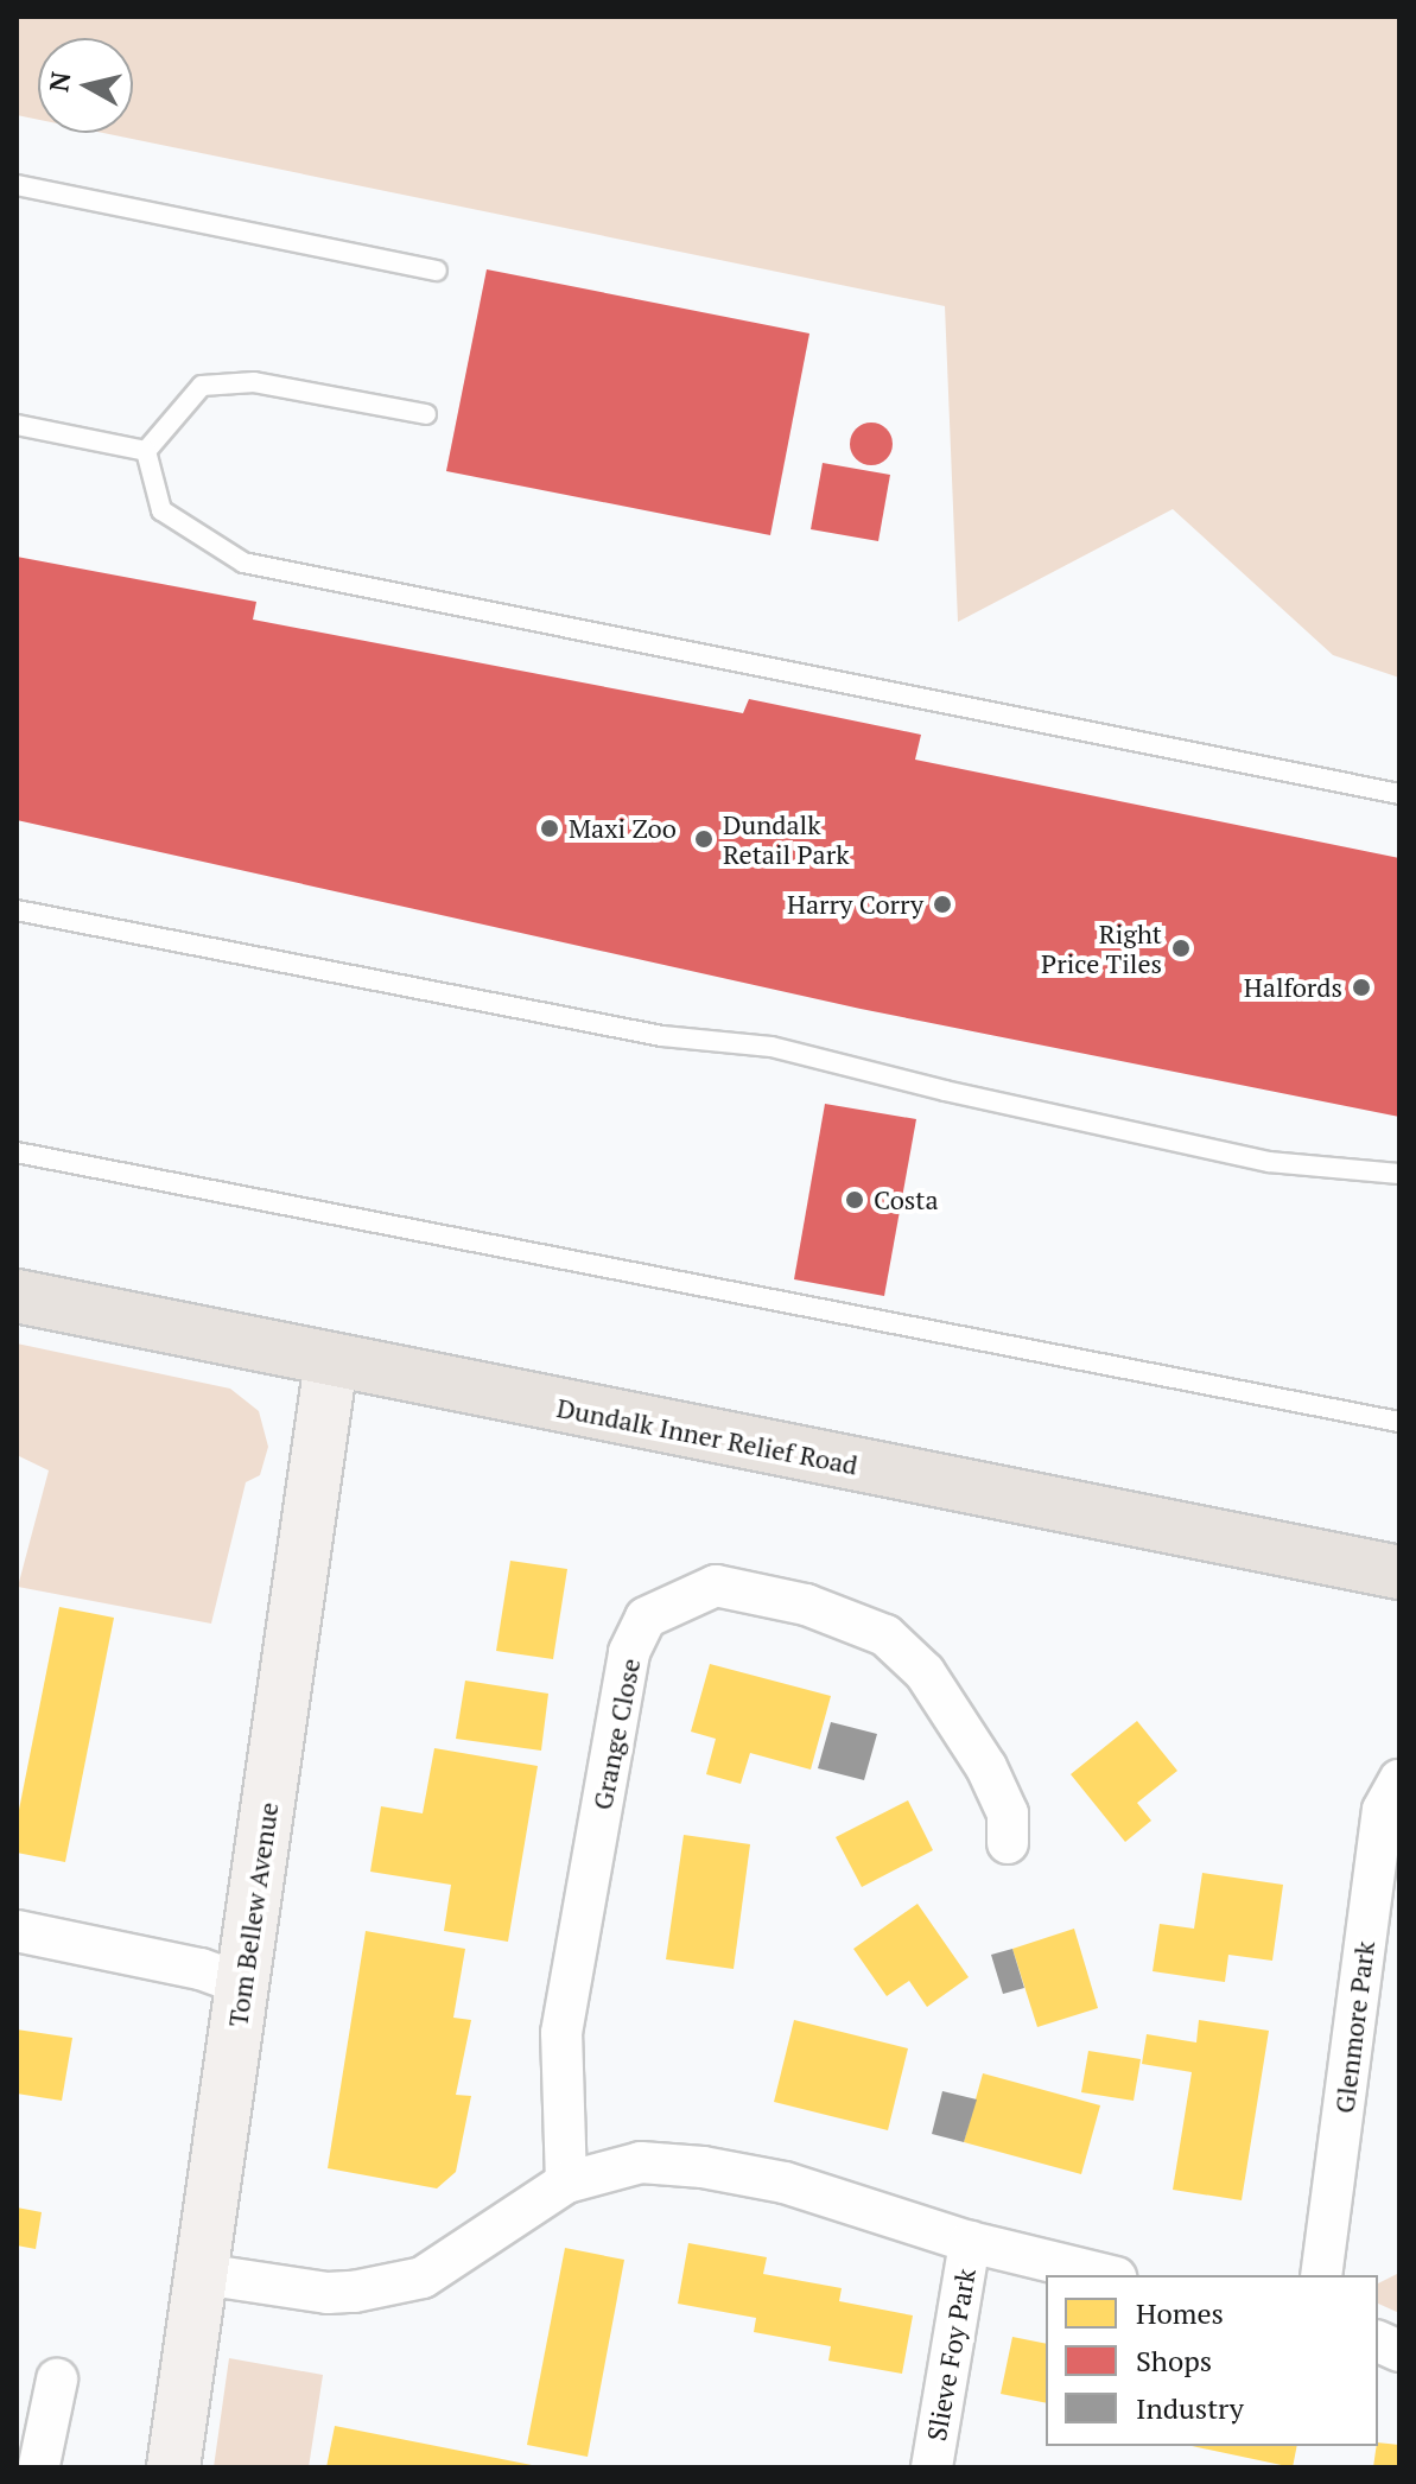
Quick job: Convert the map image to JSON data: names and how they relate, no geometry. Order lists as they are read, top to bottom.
{
  "streets": {
    "main road": ["Dundalk Inner Relief Road"],
    "street": [
      "Grange Close",
      "Tom Bellew Avenue",
      "Glenmore Park",
      "Slieve Foy Park"
    ]
  },
  "crossings": [
    ["Dundalk Inner Relief Road", "Tom Bellew Avenue"]
  ],
  "places": [
    "Maxi Zoo",
    "Dundalk Retail Park",
    "Harry Corry",
    "Right Price Tiles",
    "Halfords",
    "Costa"
  ],
  "legend": ["Homes", "Shops", "Industry"],
  "north": "left"
}
